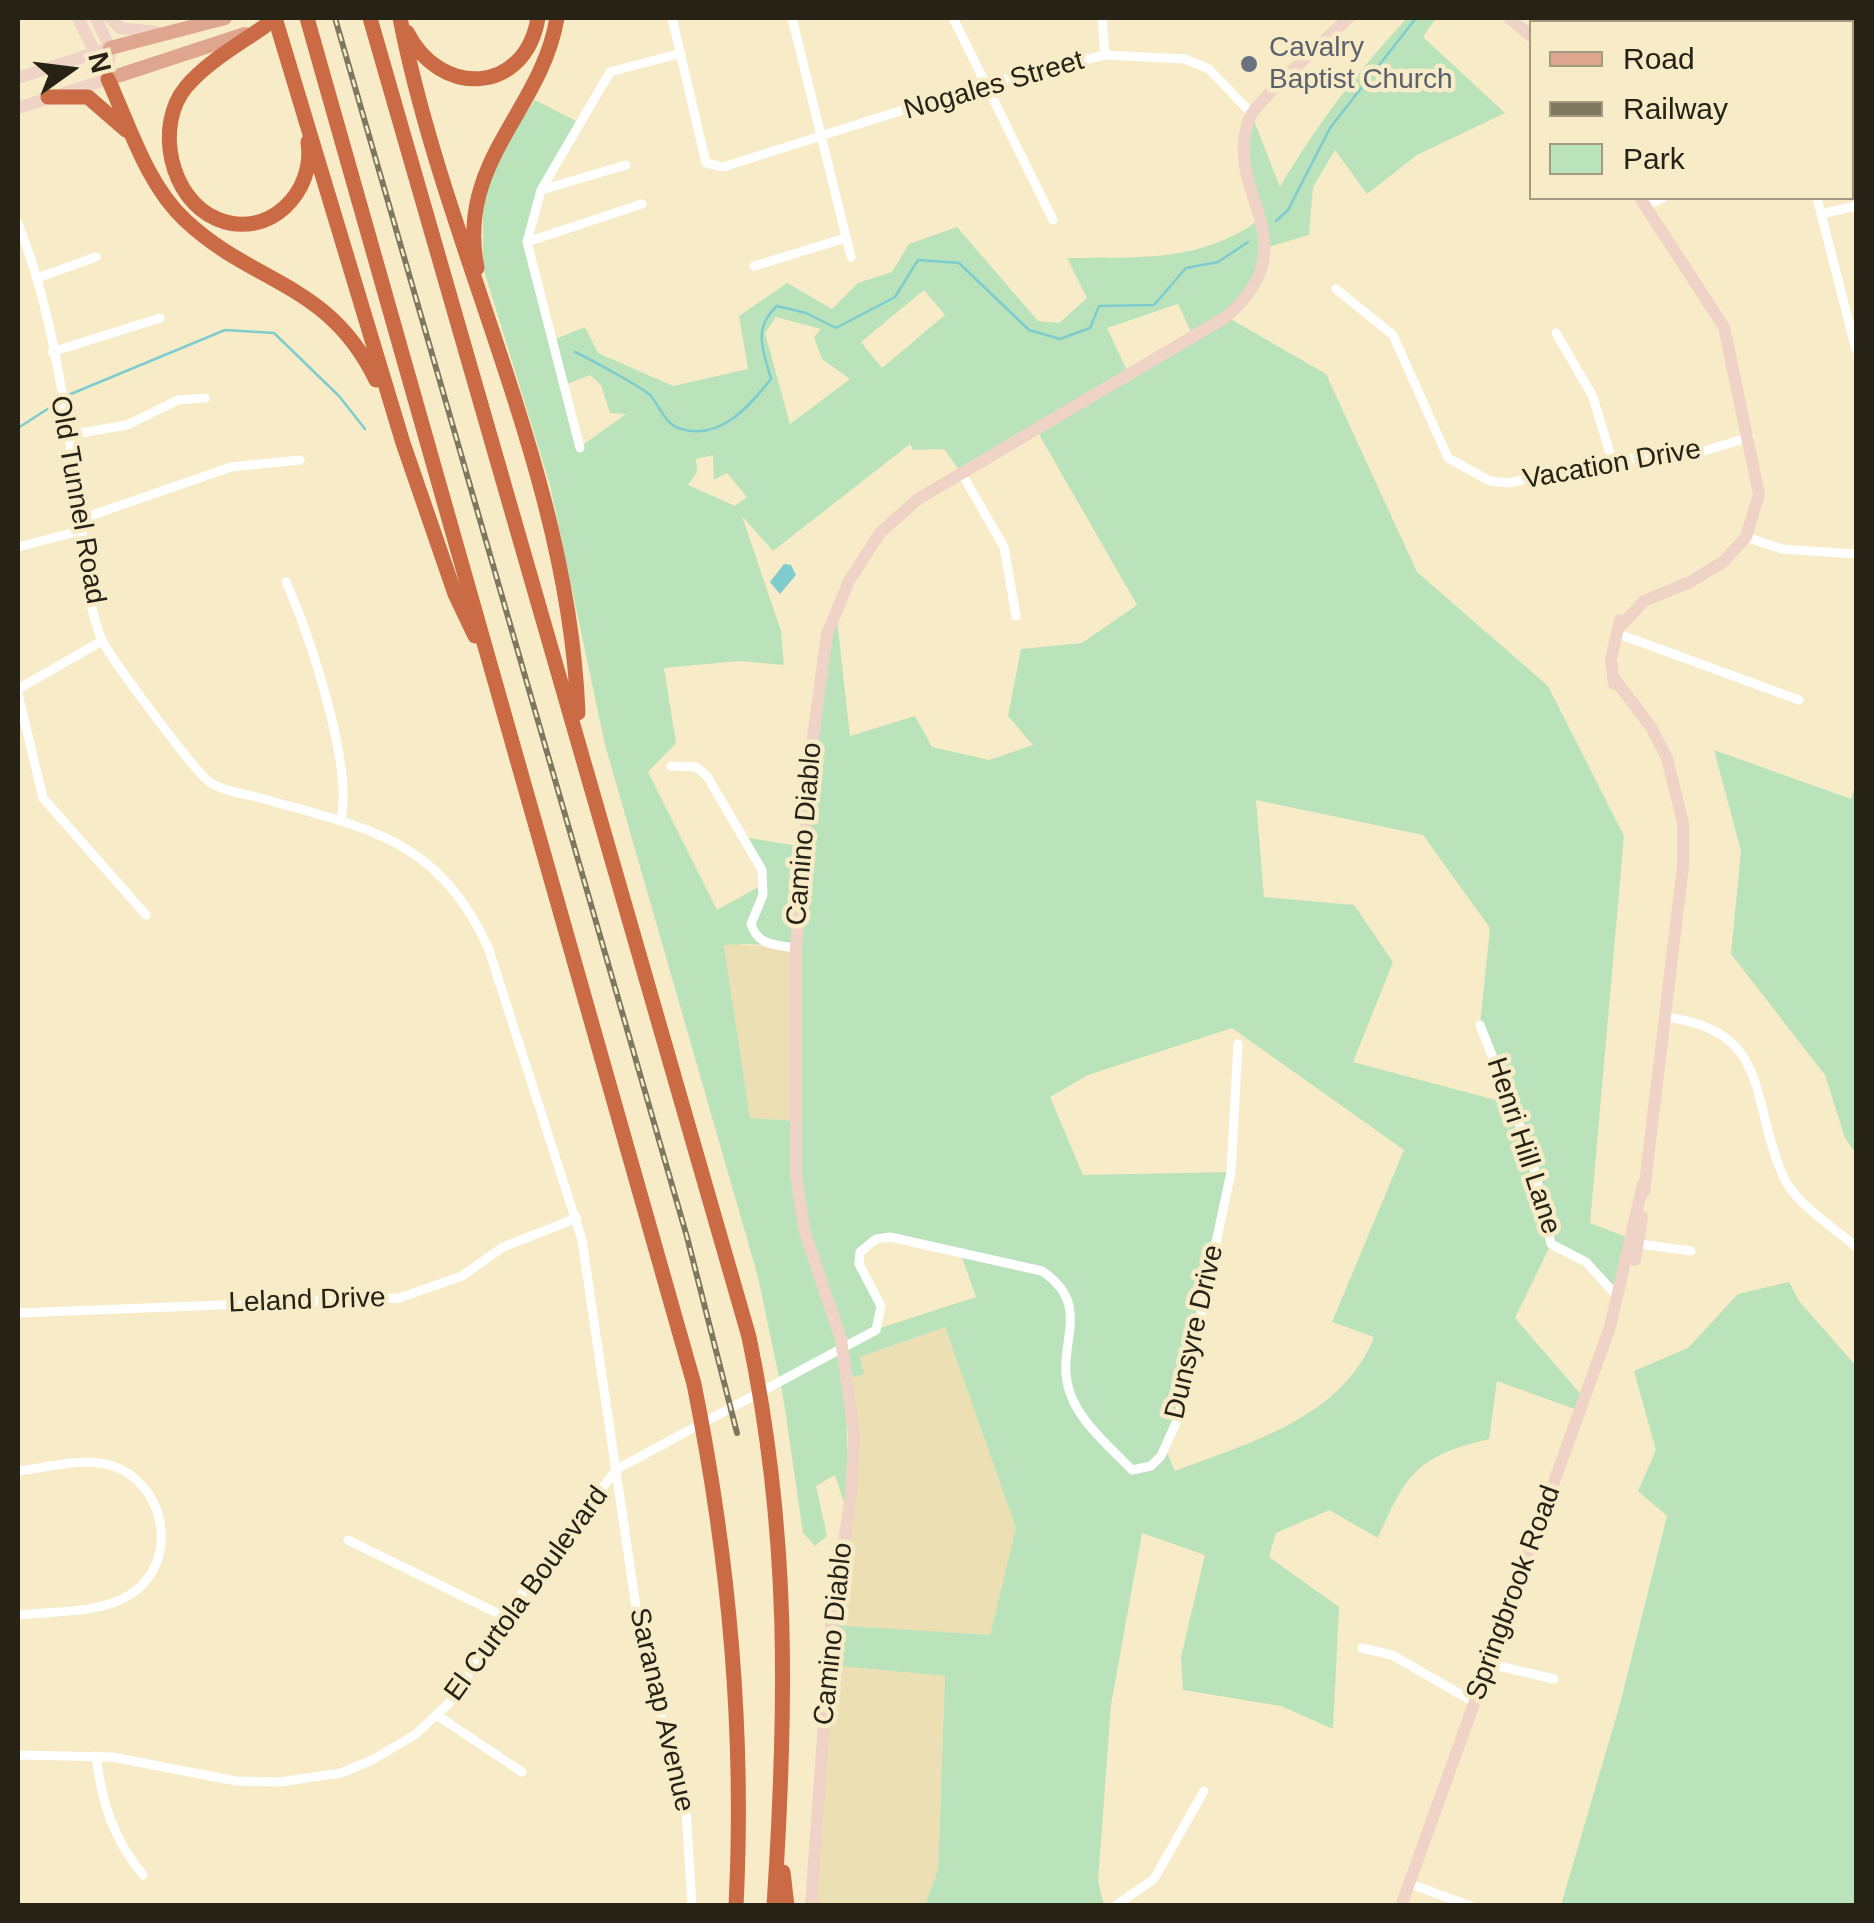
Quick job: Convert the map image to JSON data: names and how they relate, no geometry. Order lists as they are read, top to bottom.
{
  "streets": {
    "street": [
      "Nogales Street",
      "Vacation Drive",
      "Old Tunnel Road",
      "Camino Diablo",
      "Henri Hill Lane",
      "Leland Drive",
      "Dunsyre Drive",
      "Springbrook Road",
      "El Curtola Boulevard",
      "Saranap Avenue"
    ]
  },
  "crossings": [
    ["Nogales Street", "Camino Diablo"],
    ["Old Tunnel Road", "Leland Drive"],
    ["Old Tunnel Road", "Saranap Avenue"],
    ["Camino Diablo", "Dunsyre Drive"],
    ["Camino Diablo", "El Curtola Boulevard"],
    ["Henri Hill Lane", "Springbrook Road"],
    ["Leland Drive", "Saranap Avenue"],
    ["Dunsyre Drive", "El Curtola Boulevard"],
    ["El Curtola Boulevard", "Saranap Avenue"]
  ],
  "places": ["Cavalry Baptist Church"],
  "legend": ["Road", "Railway", "Park"],
  "north": "right"
}
